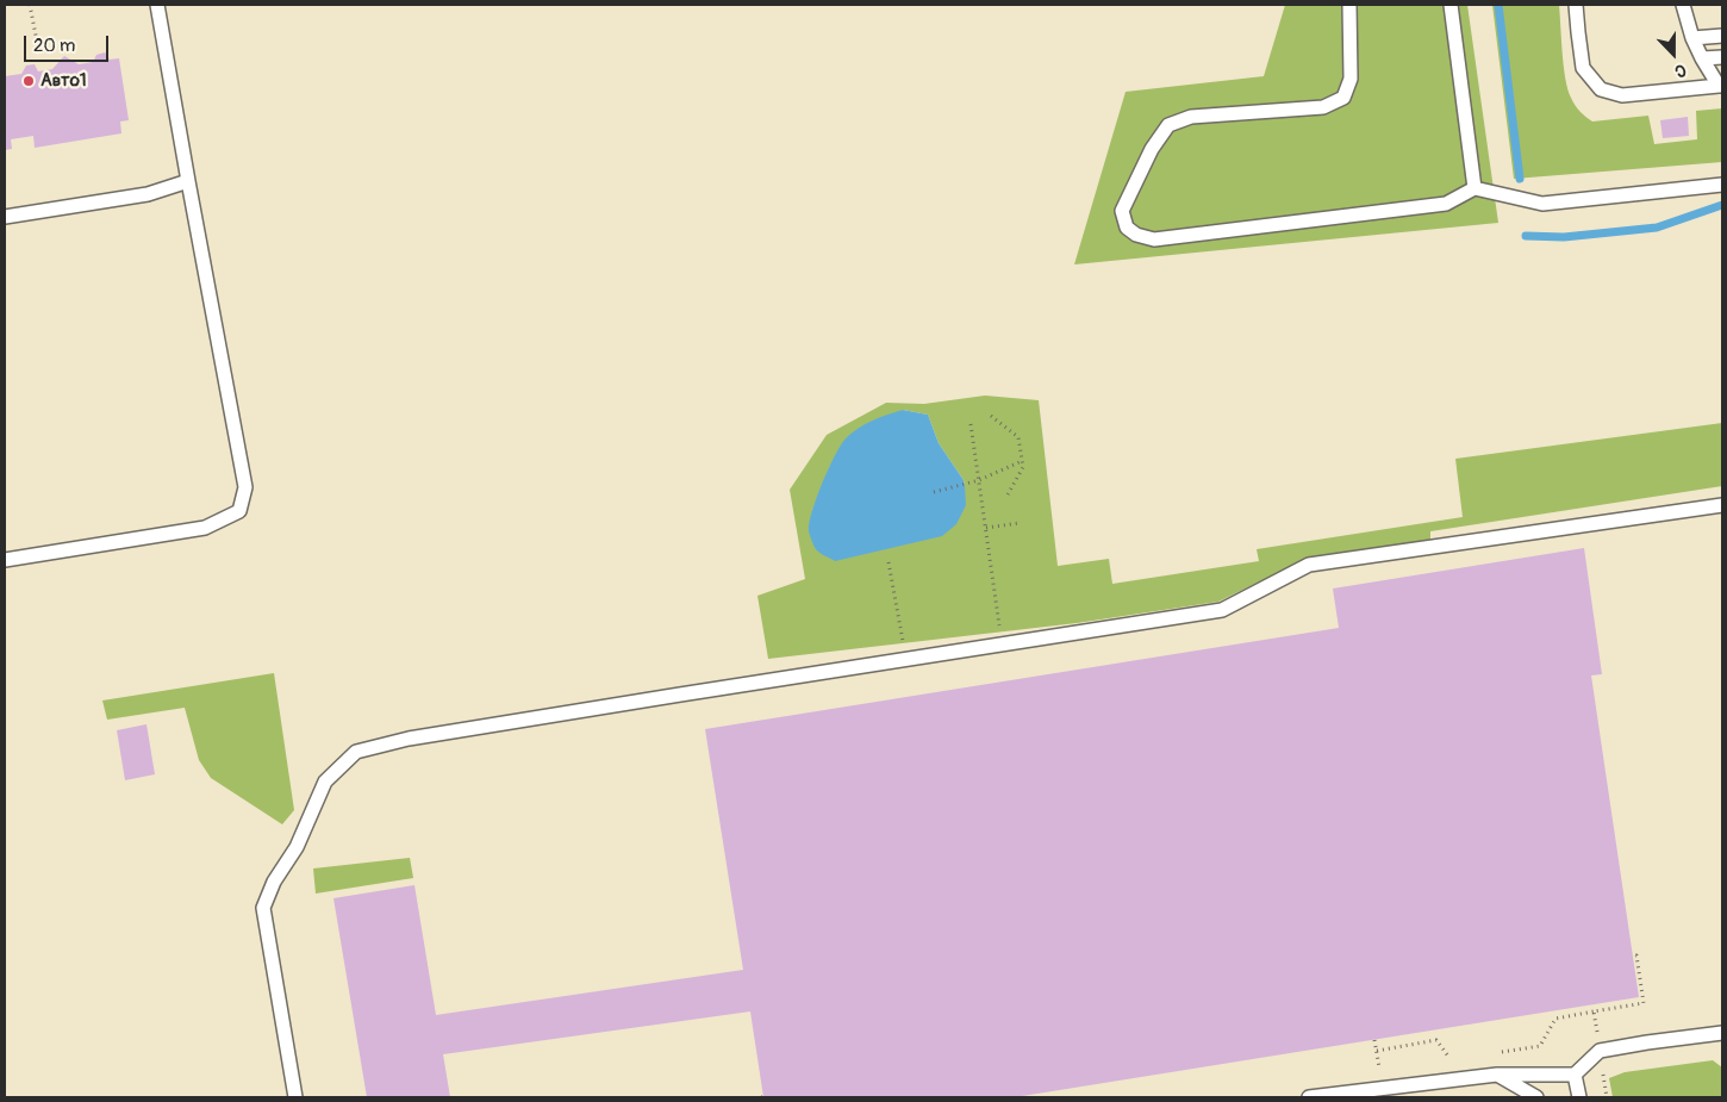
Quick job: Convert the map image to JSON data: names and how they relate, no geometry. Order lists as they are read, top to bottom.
{
  "places": ["Авто1"],
  "scale_bar": "20 m",
  "north": "bottom"
}
